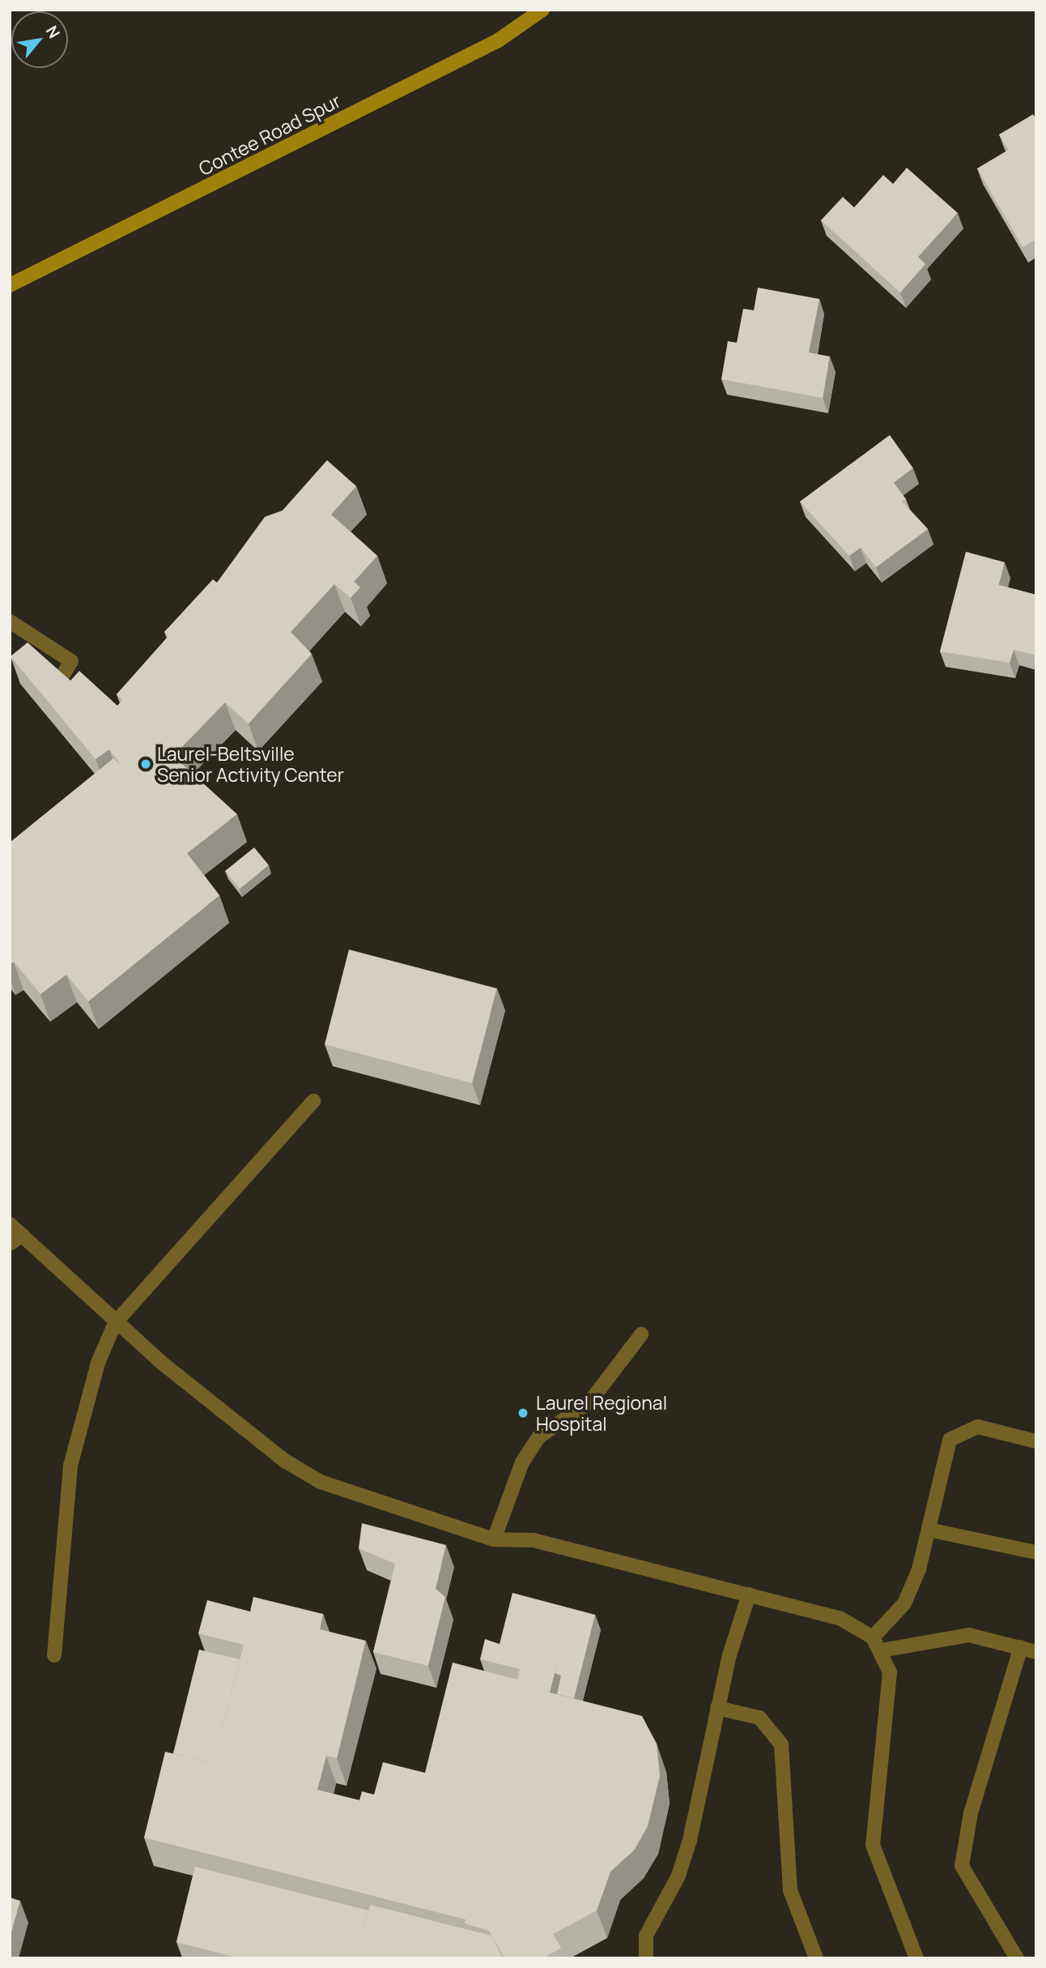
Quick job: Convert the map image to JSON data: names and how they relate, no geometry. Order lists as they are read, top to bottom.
{
  "streets": {
    "street": ["Contee Road Spur"]
  },
  "places": ["Laurel-Beltsville Senior Activity Center", "Laurel Regional Hospital"],
  "north": "top right"
}
